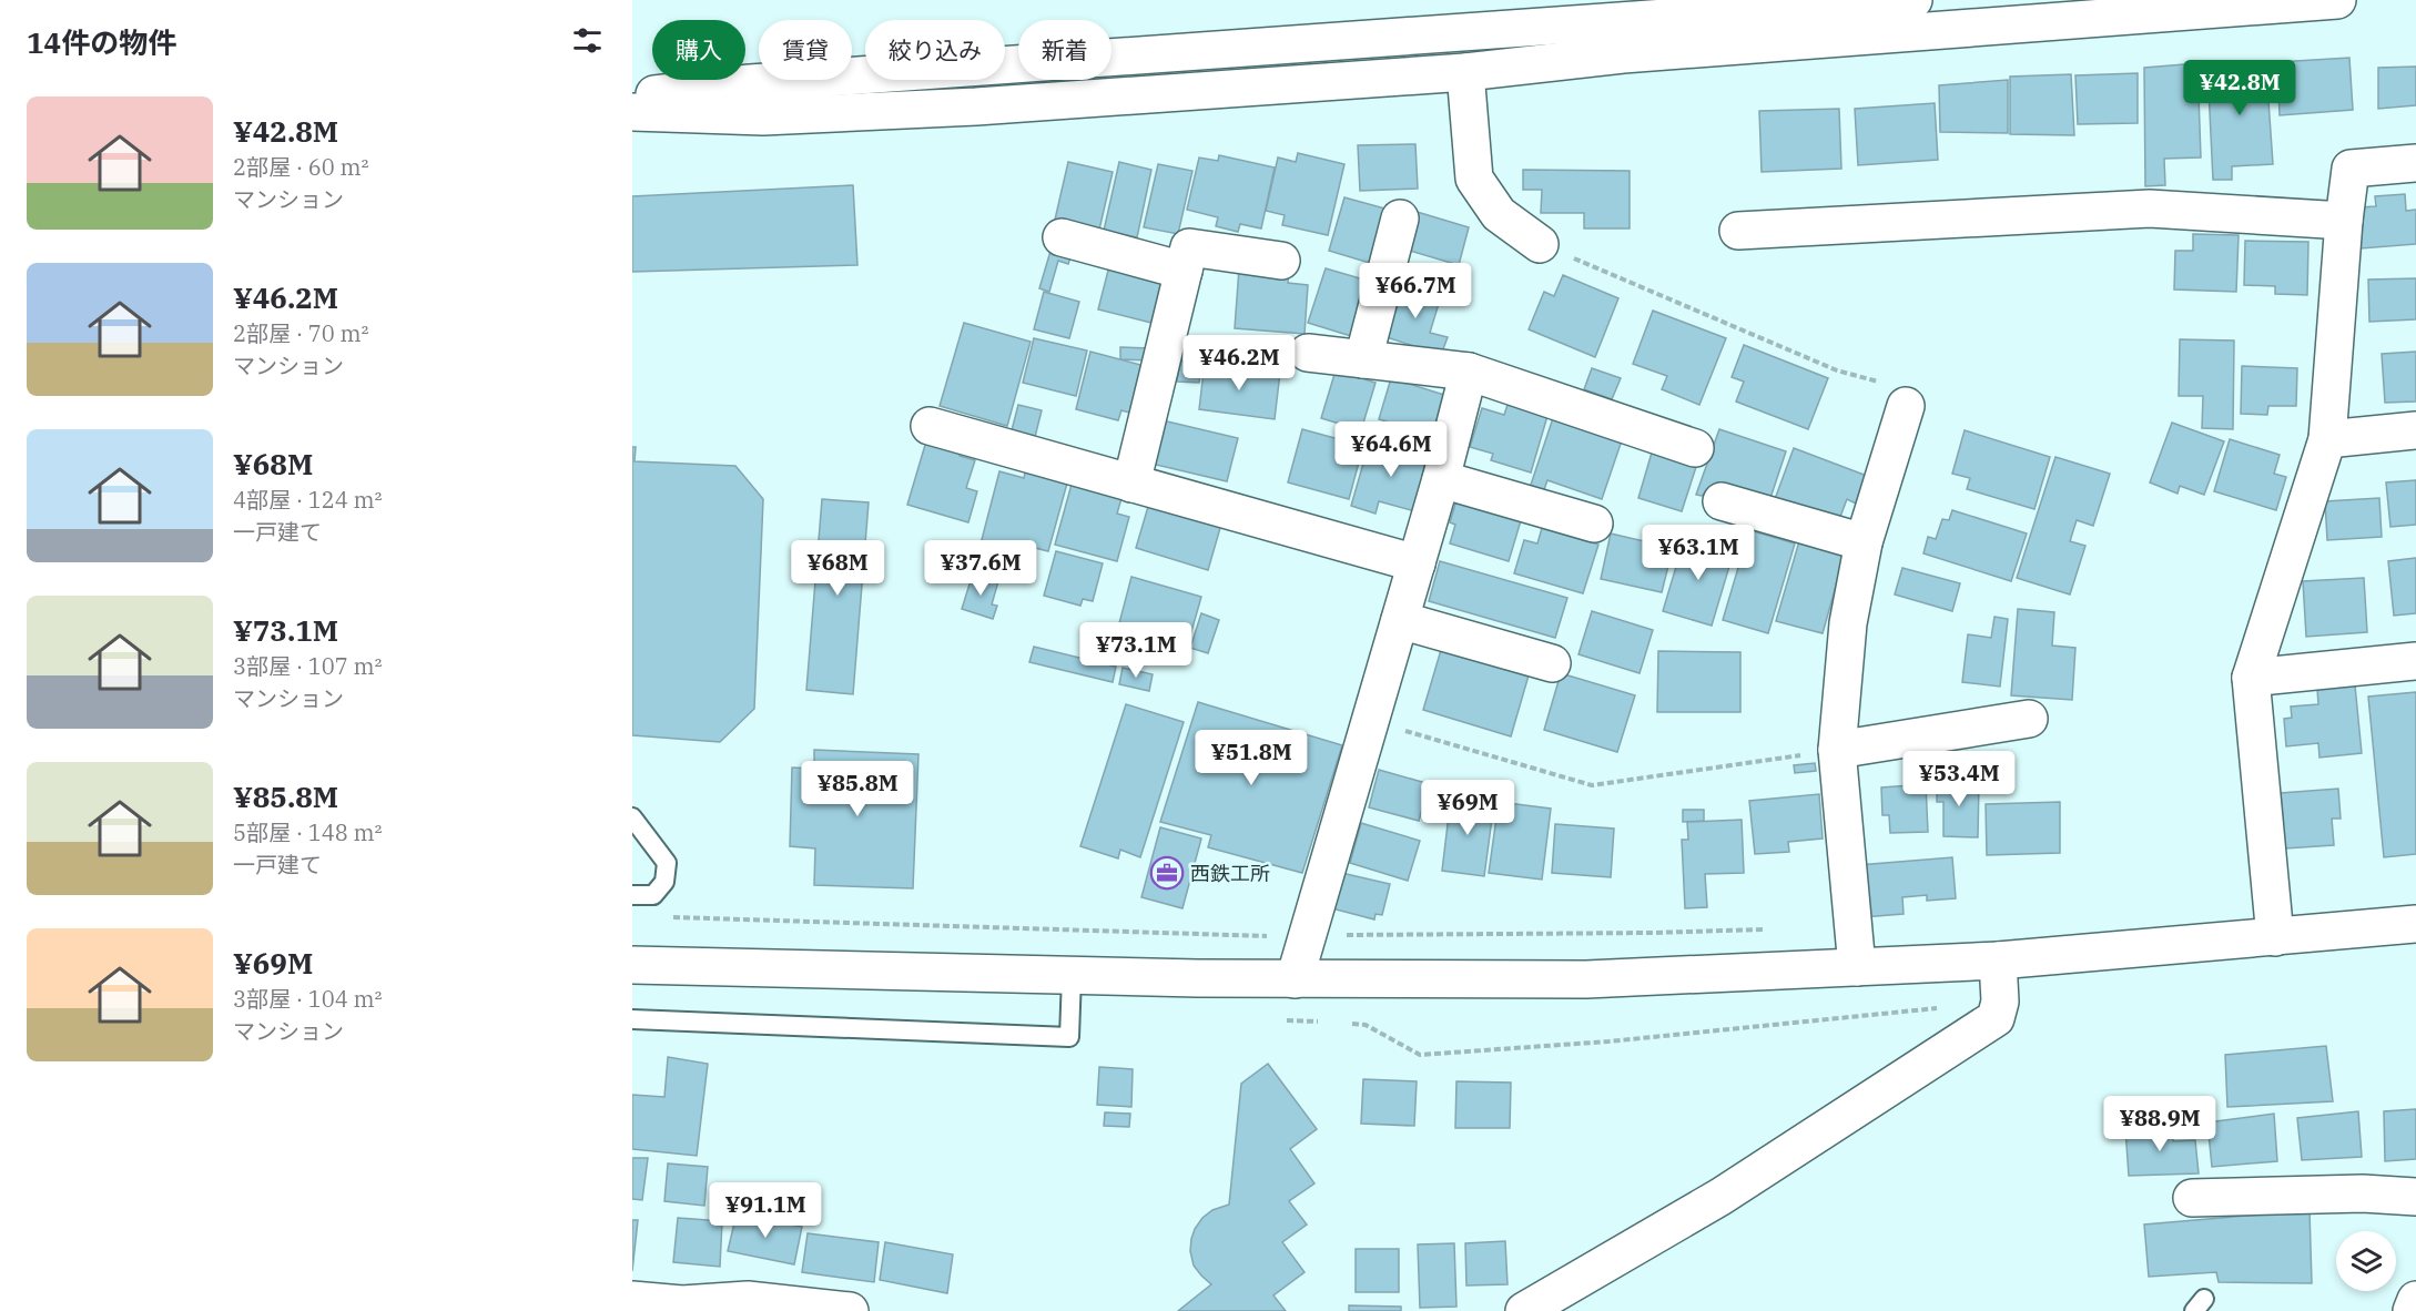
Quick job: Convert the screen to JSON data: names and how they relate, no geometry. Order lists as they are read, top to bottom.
{
  "places": {
    "office": ["西鉄工所"]
  },
  "page": {
    "heading": "14件の物件",
    "chip": [
      "購入",
      "賃貸",
      "絞り込み",
      "新着"
    ],
    "price": [
      "¥42.8M",
      "¥66.7M",
      "¥46.2M",
      "¥64.6M",
      "¥63.1M",
      "¥68M",
      "¥37.6M",
      "¥73.1M",
      "¥51.8M",
      "¥53.4M",
      "¥85.8M",
      "¥69M",
      "¥88.9M",
      "¥91.1M"
    ],
    "list": [
      {
        "name": "¥42.8M",
        "note": "2部屋 · 60 m² · マンション"
      },
      {
        "name": "¥46.2M",
        "note": "2部屋 · 70 m² · マンション"
      },
      {
        "name": "¥68M",
        "note": "4部屋 · 124 m² · 一戸建て"
      },
      {
        "name": "¥73.1M",
        "note": "3部屋 · 107 m² · マンション"
      },
      {
        "name": "¥85.8M",
        "note": "5部屋 · 148 m² · 一戸建て"
      },
      {
        "name": "¥69M",
        "note": "3部屋 · 104 m² · マンション"
      }
    ]
  }
}
